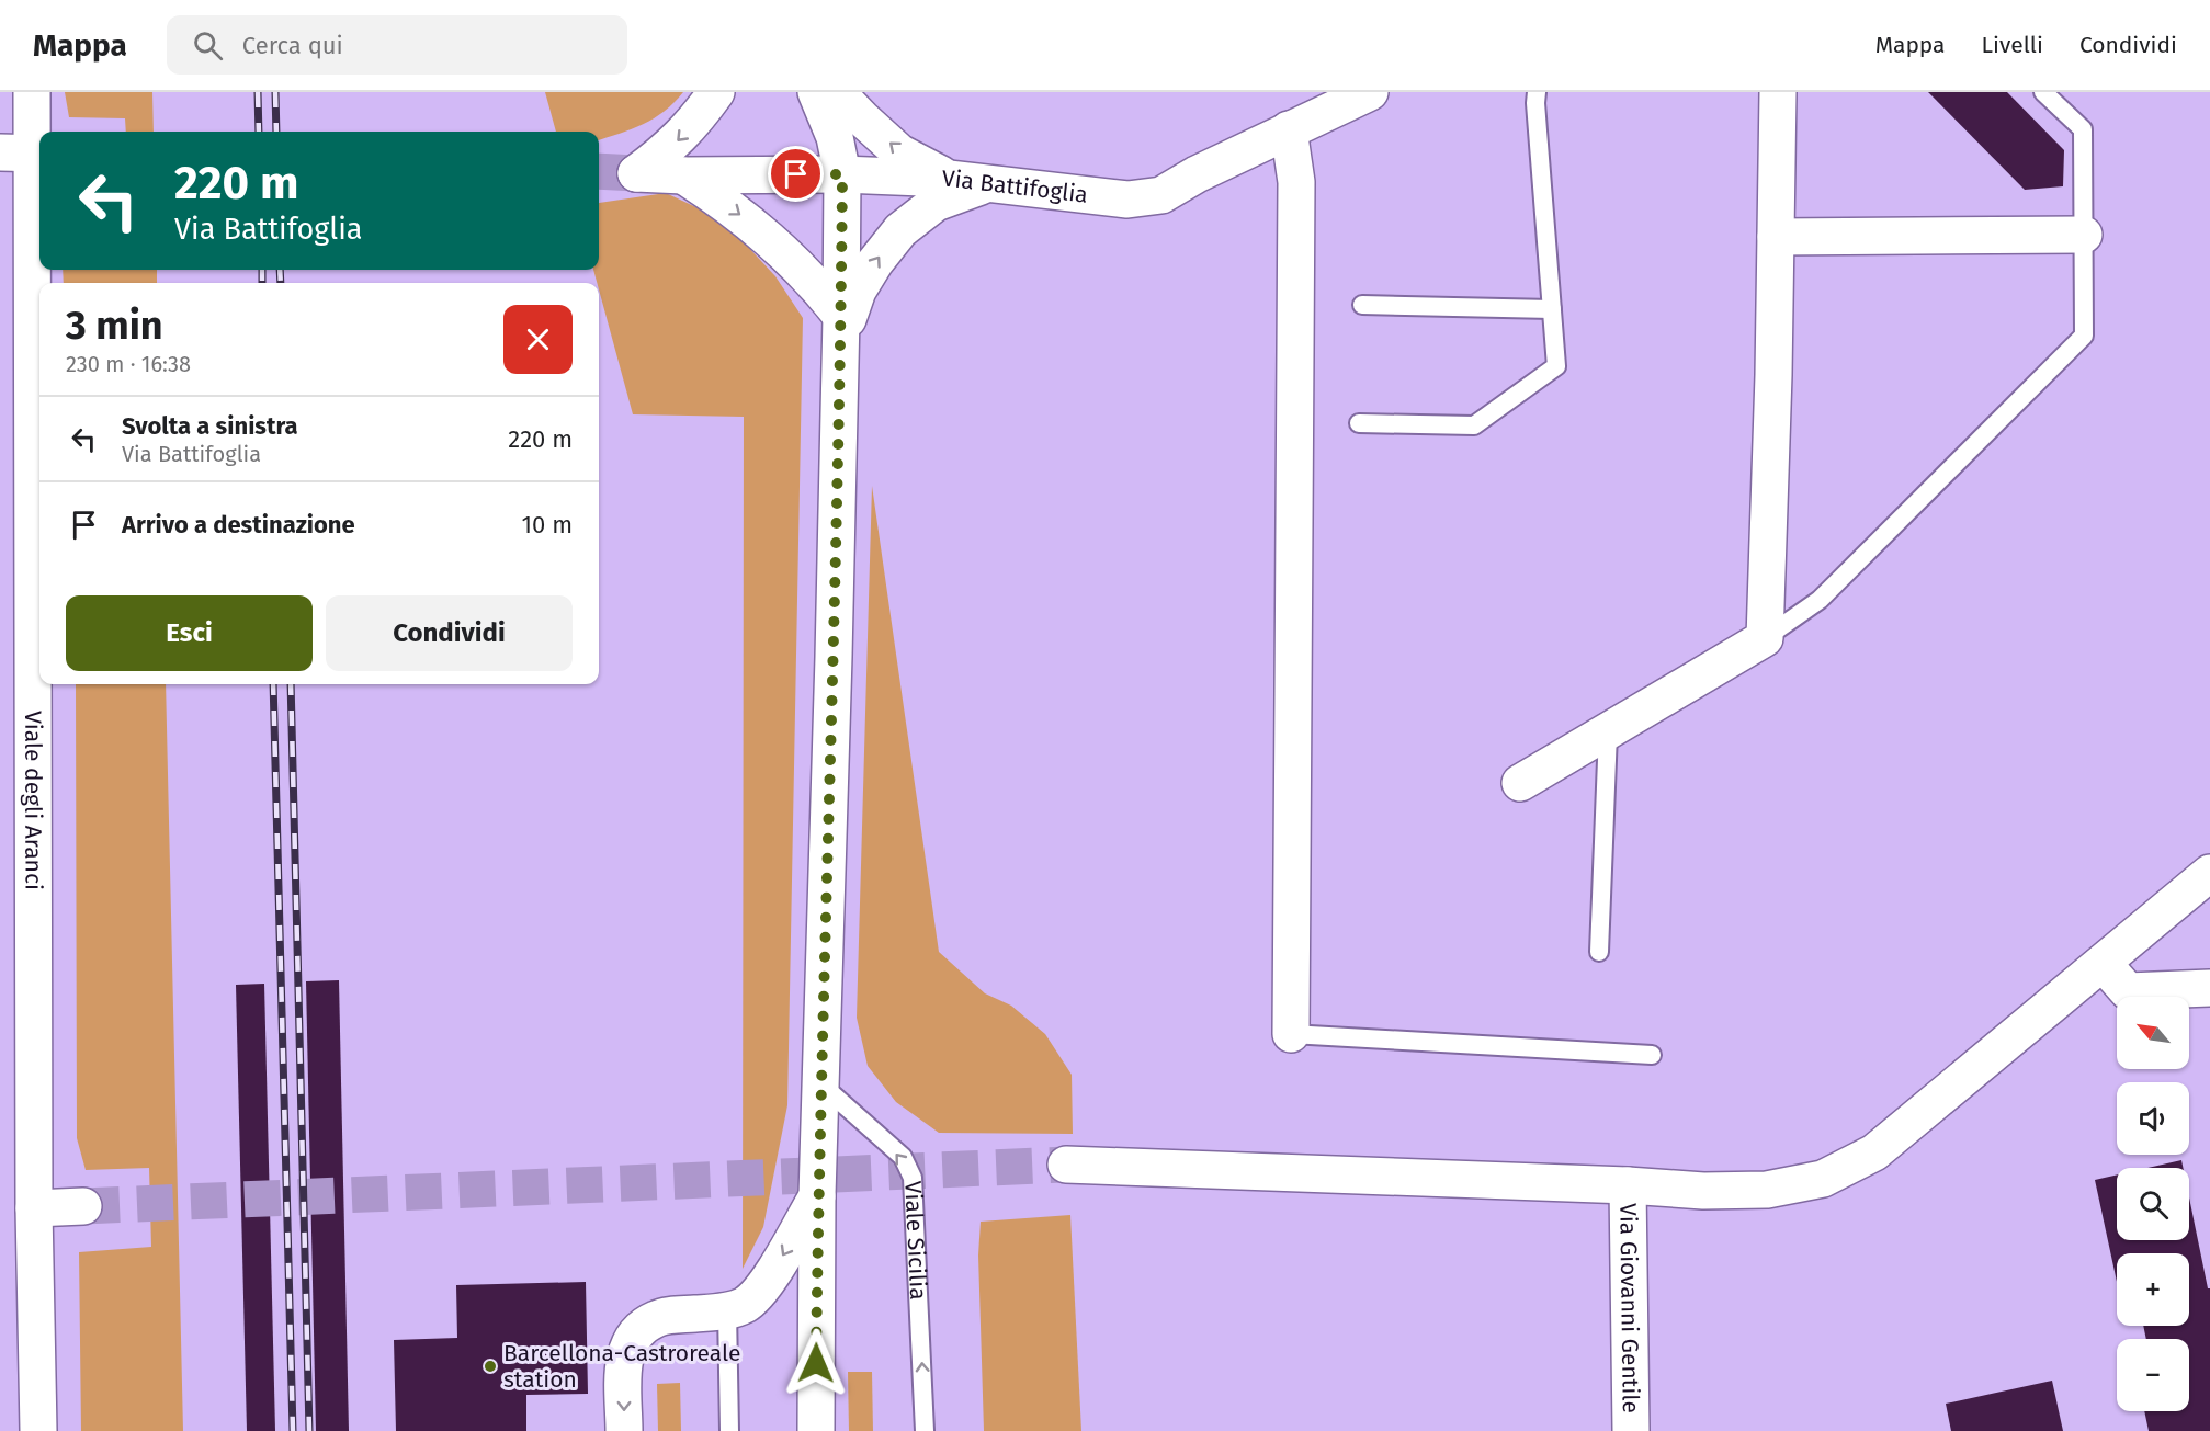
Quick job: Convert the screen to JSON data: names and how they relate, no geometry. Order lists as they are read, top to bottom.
{
  "streets": {
    "street": ["Via Battifoglia", "Viale degli Aranci", "Via Giovanni Gentile"],
    "lane": ["Viale Sicilia"]
  },
  "one_way": ["Viale Sicilia"],
  "places": ["Barcellona-Castroreale station"],
  "north": "top left",
  "page": {
    "header": "Mappa",
    "search": "Cerca qui",
    "nav": ["Mappa", "Livelli", "Condividi"],
    "turn": ["220 m", "Via Battifoglia"],
    "heading": ["3 min", "230 m · 16:38"],
    "list": [
      {
        "name": "Svolta a sinistra",
        "note": "Via Battifoglia",
        "value": "220 m"
      },
      {
        "name": "Arrivo a destinazione",
        "value": "10 m"
      }
    ],
    "buttons": ["Esci", "Condividi"],
    "map_buttons": ["+", "−"]
  }
}
